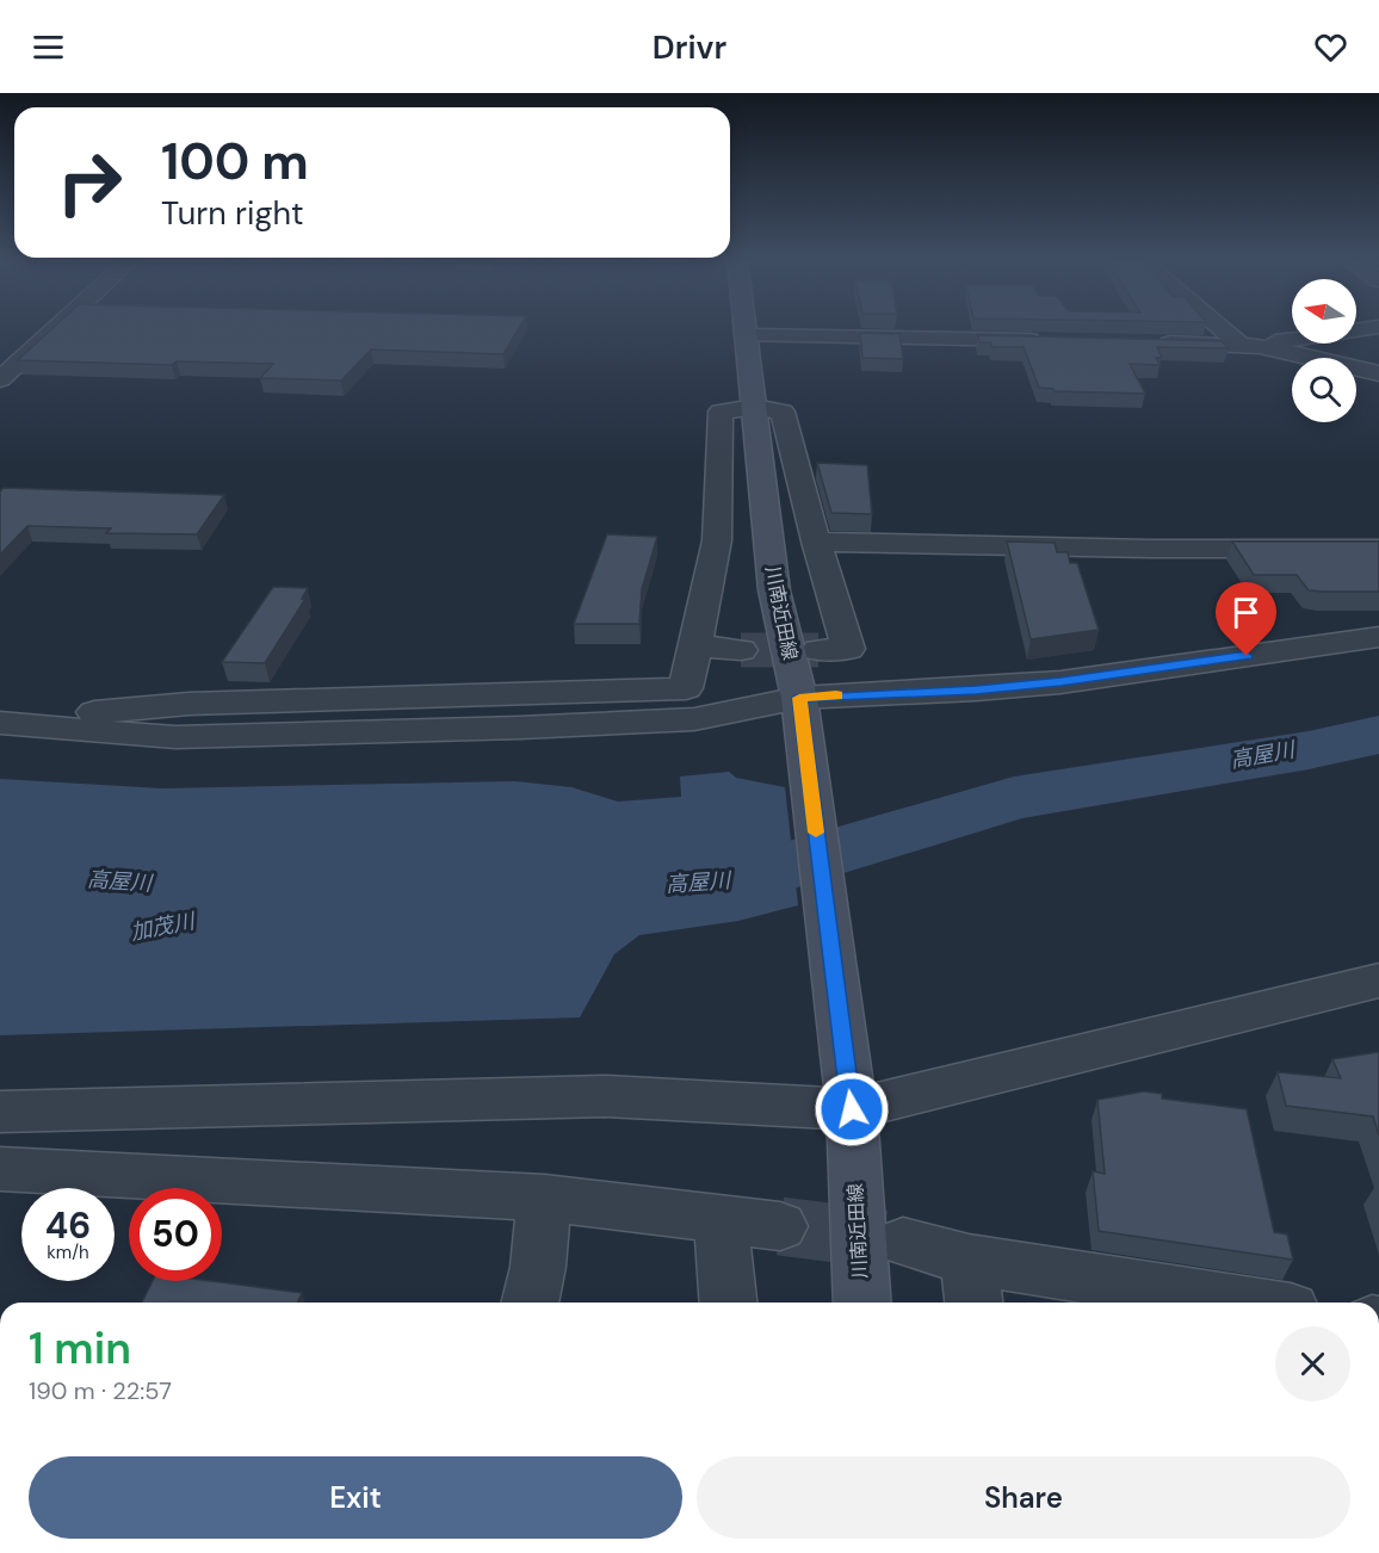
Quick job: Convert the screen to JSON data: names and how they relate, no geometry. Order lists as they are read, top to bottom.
{
  "streets": {
    "main road": ["川南近田線"]
  },
  "water": ["高屋川", "加茂川"],
  "north": "left",
  "page": {
    "header": "Drivr",
    "turn": ["100 m", "Turn right"],
    "speed": "46 km/h",
    "limit": "50",
    "heading": ["1 min", "190 m · 22:57"],
    "buttons": ["Exit", "Share"]
  }
}
